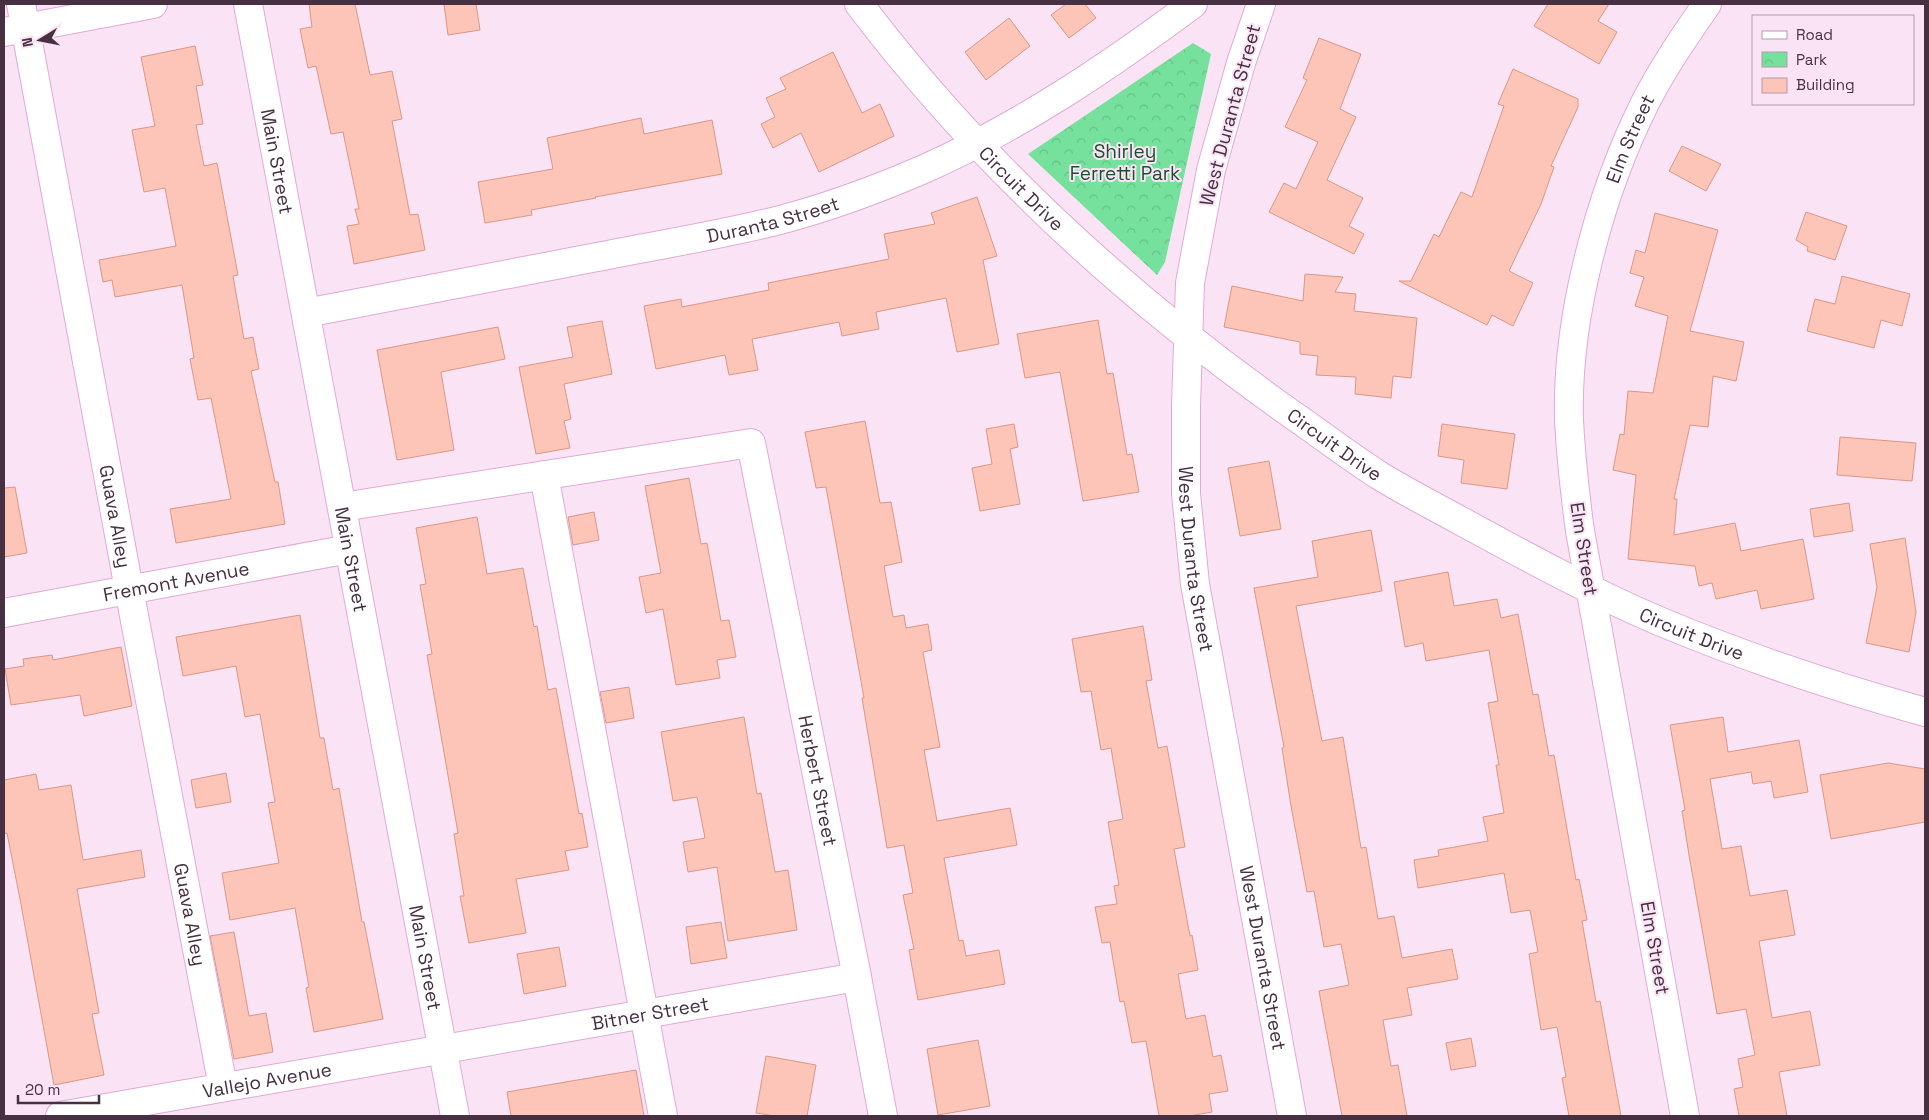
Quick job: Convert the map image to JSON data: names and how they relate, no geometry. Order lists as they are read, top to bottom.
{
  "streets": {
    "street": [
      "West Duranta Street",
      "Elm Street",
      "Main Street",
      "Circuit Drive",
      "Duranta Street",
      "Guava Alley",
      "Fremont Avenue",
      "Herbert Street",
      "Bitner Street",
      "Vallejo Avenue"
    ]
  },
  "crossings": [
    ["West Duranta Street", "Circuit Drive"],
    ["Elm Street", "Circuit Drive"],
    ["Main Street", "Duranta Street"],
    ["Main Street", "Fremont Avenue"],
    ["Main Street", "Bitner Street"],
    ["Main Street", "Vallejo Avenue"],
    ["Circuit Drive", "Duranta Street"],
    ["Guava Alley", "Fremont Avenue"],
    ["Guava Alley", "Vallejo Avenue"],
    ["Herbert Street", "Bitner Street"],
    ["Bitner Street", "Vallejo Avenue"]
  ],
  "parks": ["Shirley Ferretti Park"],
  "legend": ["Road", "Park", "Building"],
  "scale_bar": "20 m",
  "north": "left"
}
